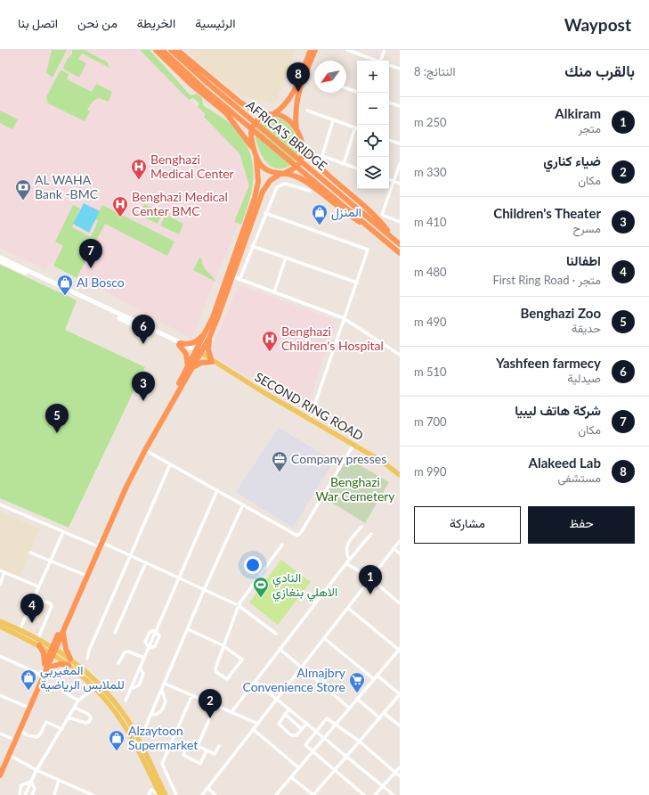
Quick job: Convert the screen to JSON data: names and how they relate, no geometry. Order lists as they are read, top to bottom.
{
  "streets": {
    "highway": ["AFRICA'S BRIDGE"],
    "main road": ["SECOND RING ROAD"]
  },
  "parks": ["Benghazi War Cemetery"],
  "places": {
    "hospital": ["Benghazi Medical Center", "Benghazi Medical Center BMC", "Benghazi Children's Hospital"],
    "bank": ["AL WAHA Bank -BMC"],
    "shop": [
      "المنزل",
      "Al Bosco",
      "المغيربي للملابس الرياضية",
      "Alzaytoon Supermarket"
    ],
    "office": ["Company presses"],
    "sports": ["النادي الاهلي بنغازي"],
    "supermarket": ["Almajbry Convenience Store"]
  },
  "north": "bottom left",
  "page": {
    "header": "Waypost",
    "nav": [
      "الرئيسية",
      "الخريطة",
      "من نحن",
      "اتصل بنا"
    ],
    "heading": ["بالقرب منك", "النتائج: 8"],
    "map_buttons": ["+", "−"],
    "pins": [
      "8",
      "7",
      "6",
      "3",
      "5",
      "1",
      "4",
      "2"
    ],
    "list": [
      {
        "mark": "1",
        "name": "Alkiram",
        "note": "متجر",
        "value": "250 m"
      },
      {
        "mark": "2",
        "name": "ضياء كناري",
        "note": "مكان",
        "value": "330 m"
      },
      {
        "mark": "3",
        "name": "Children's Theater",
        "note": "مسرح",
        "value": "410 m"
      },
      {
        "mark": "4",
        "name": "اطفالنا",
        "note": "متجر · First Ring Road",
        "value": "480 m"
      },
      {
        "mark": "5",
        "name": "Benghazi Zoo",
        "note": "حديقة",
        "value": "490 m"
      },
      {
        "mark": "6",
        "name": "Yashfeen farmecy",
        "note": "صيدلية",
        "value": "510 m"
      },
      {
        "mark": "7",
        "name": "شركة هاتف ليبيا",
        "note": "مكان",
        "value": "700 m"
      },
      {
        "mark": "8",
        "name": "Alakeed Lab",
        "note": "مستشفى",
        "value": "990 m"
      }
    ],
    "buttons": ["حفظ", "مشاركة"]
  }
}
